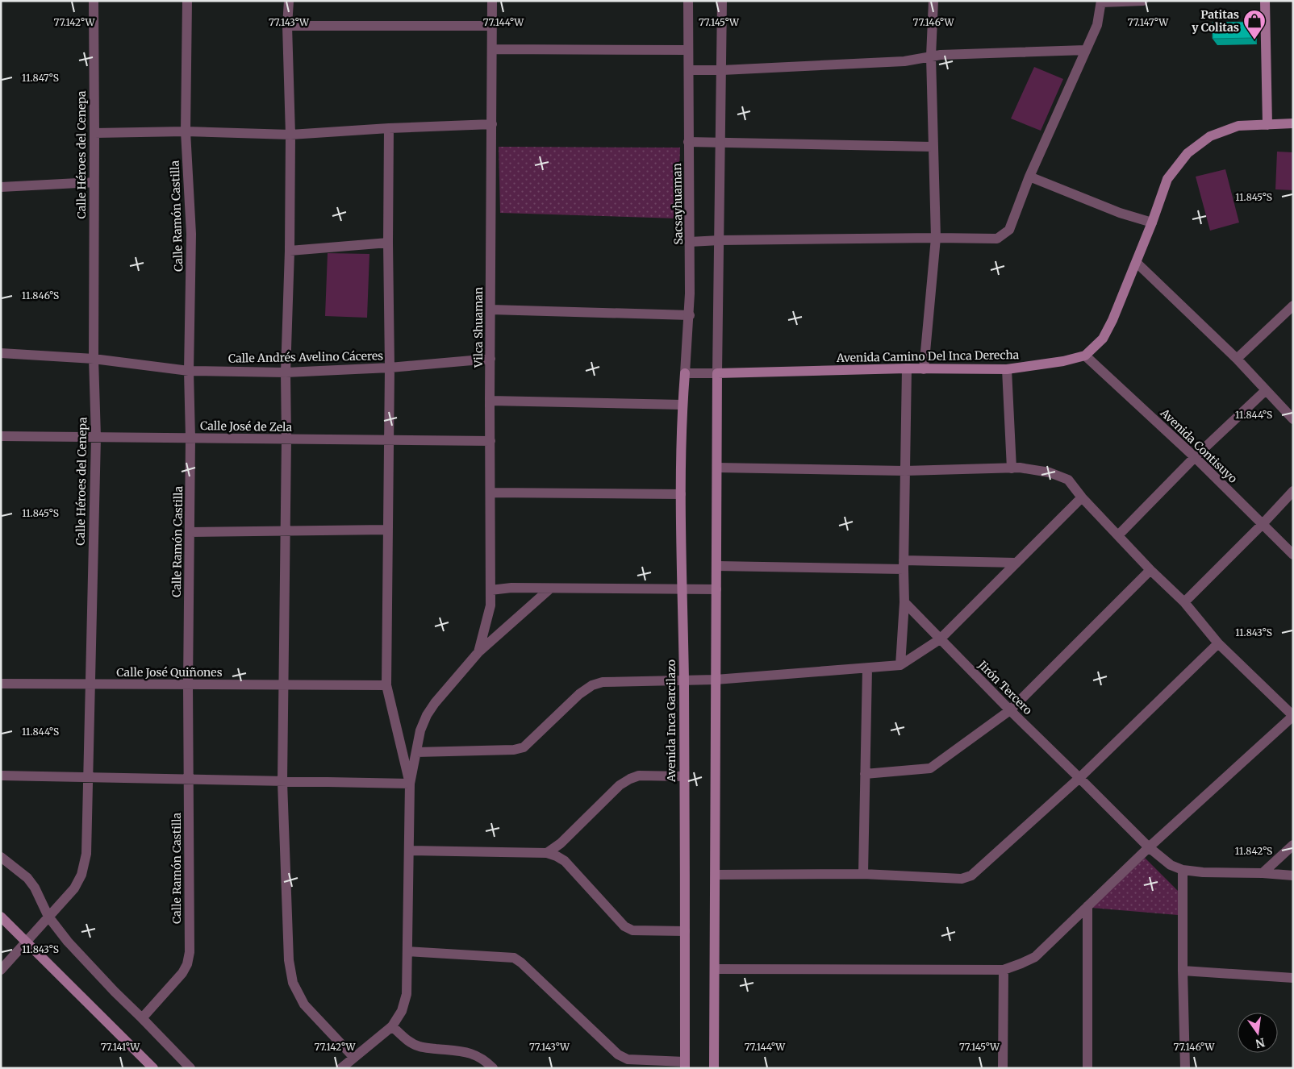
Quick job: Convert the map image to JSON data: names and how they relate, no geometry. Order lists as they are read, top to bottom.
{
  "streets": {
    "main road": ["Avenida Camino Del Inca Derecha", "Avenida Inca Garcilazo"],
    "street": [
      "Calle Héroes del Cenepa",
      "Sacsayhuaman",
      "Calle Ramón Castilla",
      "Vilca Shuaman",
      "Calle Andrés Avelino Cáceres",
      "Calle José de Zela",
      "Avenida Contisuyo",
      "Calle José Quiñones",
      "Jirón Tercero"
    ]
  },
  "crossings": [
    ["Calle Héroes del Cenepa", "Calle Andrés Avelino Cáceres"],
    ["Calle Héroes del Cenepa", "Calle José de Zela"],
    ["Calle Héroes del Cenepa", "Calle José Quiñones"],
    ["Sacsayhuaman", "Avenida Inca Garcilazo"],
    ["Calle Ramón Castilla", "Calle Andrés Avelino Cáceres"],
    ["Calle Ramón Castilla", "Calle José de Zela"],
    ["Calle Ramón Castilla", "Calle José Quiñones"],
    ["Vilca Shuaman", "Calle Andrés Avelino Cáceres"],
    ["Vilca Shuaman", "Calle José de Zela"],
    ["Avenida Camino Del Inca Derecha", "Avenida Contisuyo"]
  ],
  "places": {
    "shop": ["Patitas y Colitas"]
  },
  "north": "bottom",
  "coordinates": [
    "77.142°W",
    "77.143°W",
    "77.144°W",
    "77.145°W",
    "77.146°W",
    "77.147°W",
    "11.847°S",
    "11.845°S",
    "11.846°S",
    "11.844°S",
    "11.843°S",
    "11.842°S",
    "77.141°W"
  ]
}
